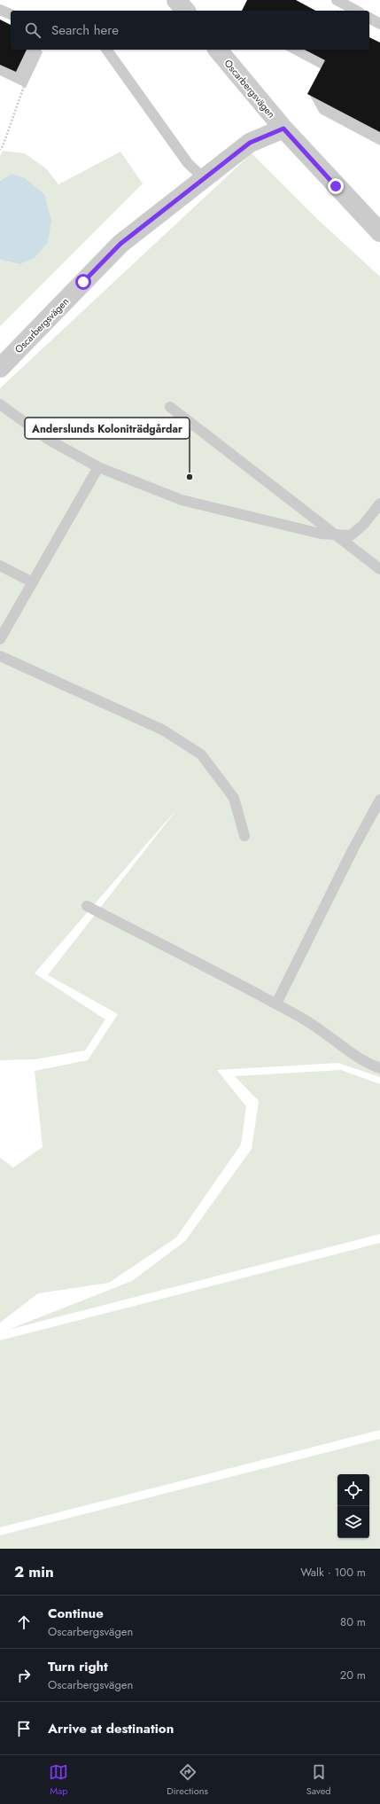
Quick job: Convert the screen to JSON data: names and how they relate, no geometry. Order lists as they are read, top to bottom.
{
  "streets": {
    "street": ["Oscarbergsvägen"]
  },
  "places": ["Anderslunds Koloniträdgårdar"],
  "page": {
    "search": "Search here",
    "heading": ["2 min", "Walk · 100 m"],
    "list": [
      ["Continue", "Oscarbergsvägen", "80 m"],
      ["Turn right", "Oscarbergsvägen", "20 m"],
      "Arrive at destination"
    ],
    "nav": ["Map", "Directions", "Saved"]
  }
}
